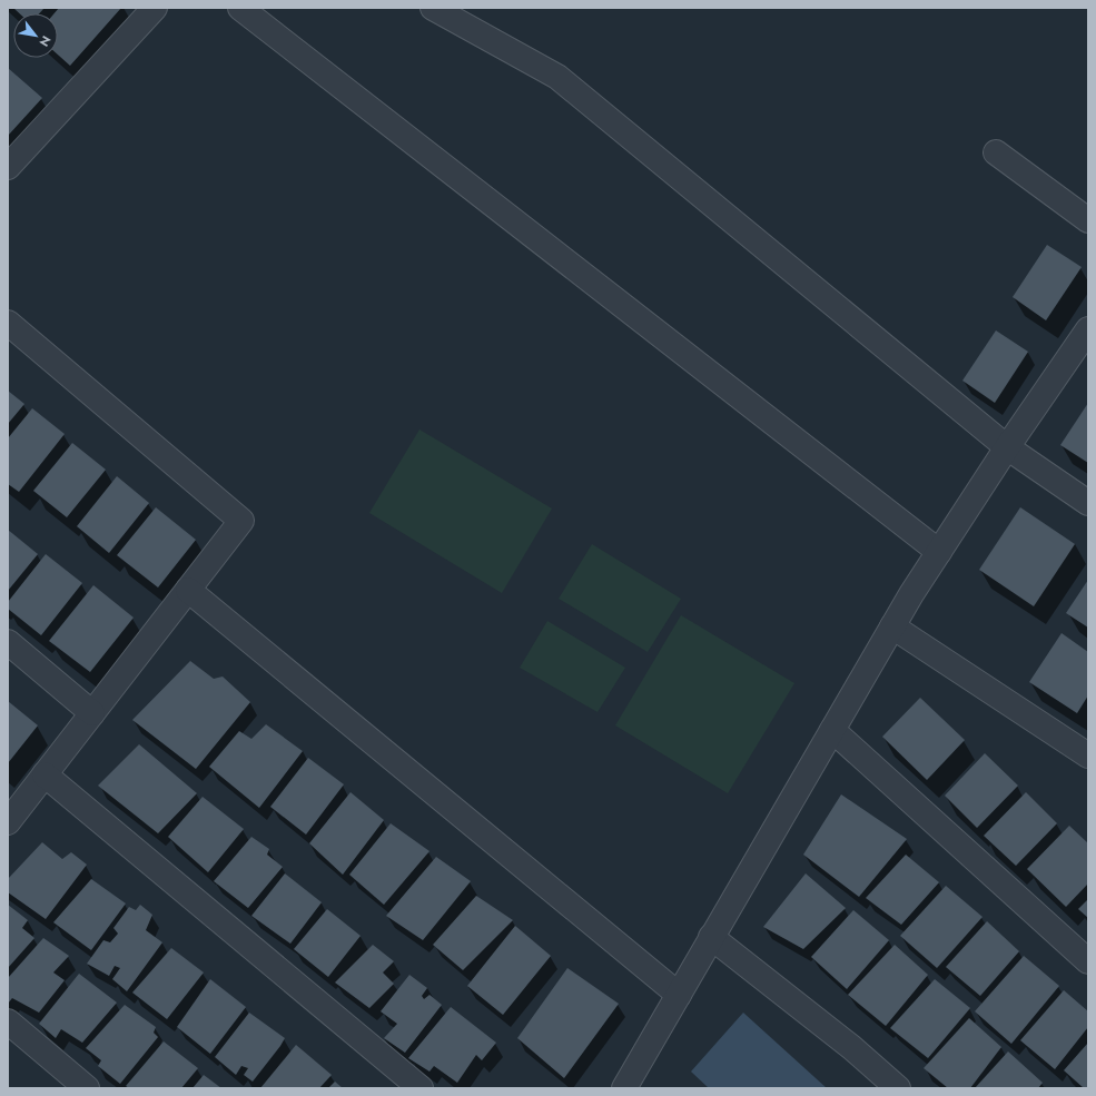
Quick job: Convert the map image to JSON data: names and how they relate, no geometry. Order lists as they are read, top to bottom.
{
  "north": "bottom right"
}
